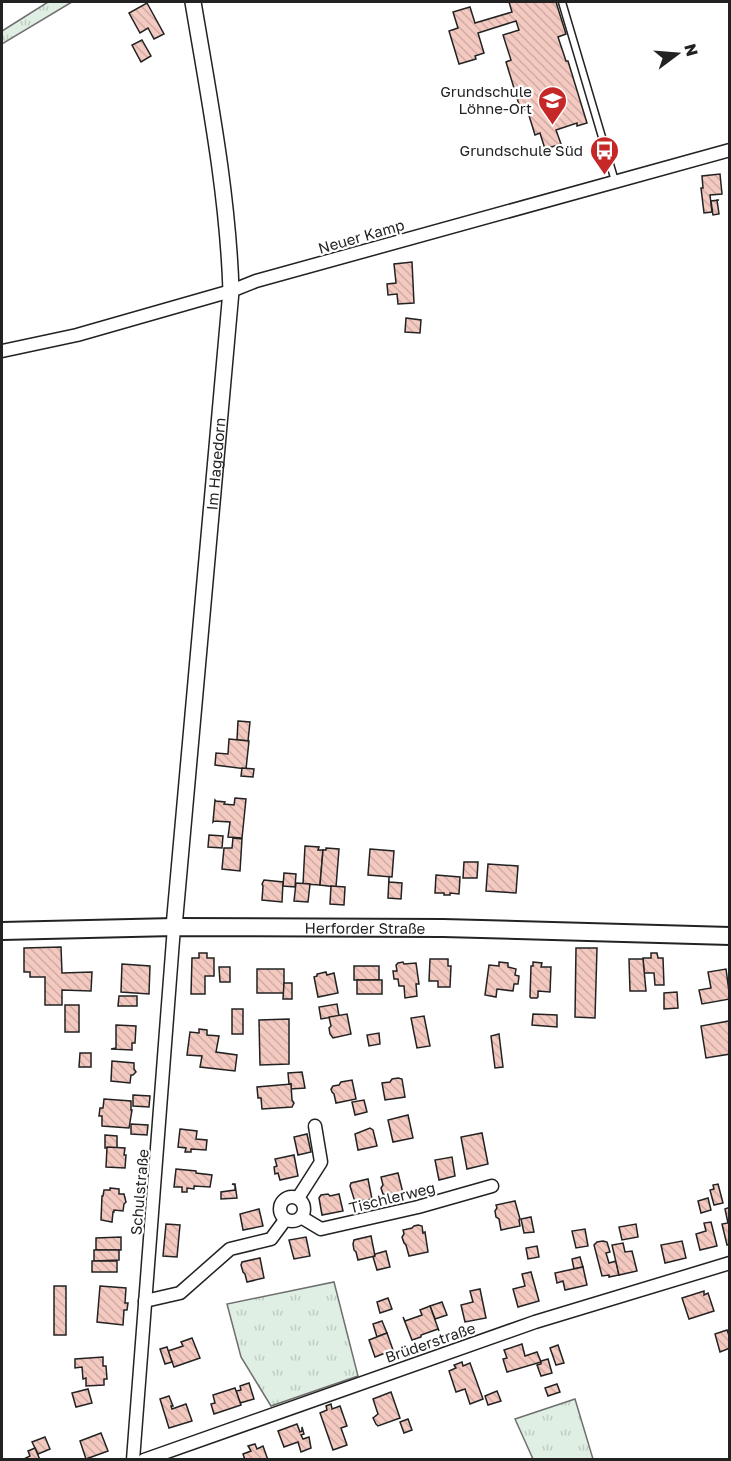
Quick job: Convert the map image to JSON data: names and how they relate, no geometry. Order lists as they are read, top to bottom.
{
  "streets": {
    "main road": ["Herforder Straße"],
    "street": [
      "Neuer Kamp",
      "Im Hagedorn",
      "Schulstraße",
      "Tischlerweg",
      "Brüderstraße"
    ]
  },
  "crossings": [
    ["Neuer Kamp", "Im Hagedorn"],
    ["Im Hagedorn", "Herforder Straße"],
    ["Im Hagedorn", "Schulstraße"],
    ["Herforder Straße", "Schulstraße"]
  ],
  "places": {
    "school or university": ["Grundschule Löhne-Ort"],
    "bus stop": ["Grundschule Süd"]
  },
  "north": "right"
}
